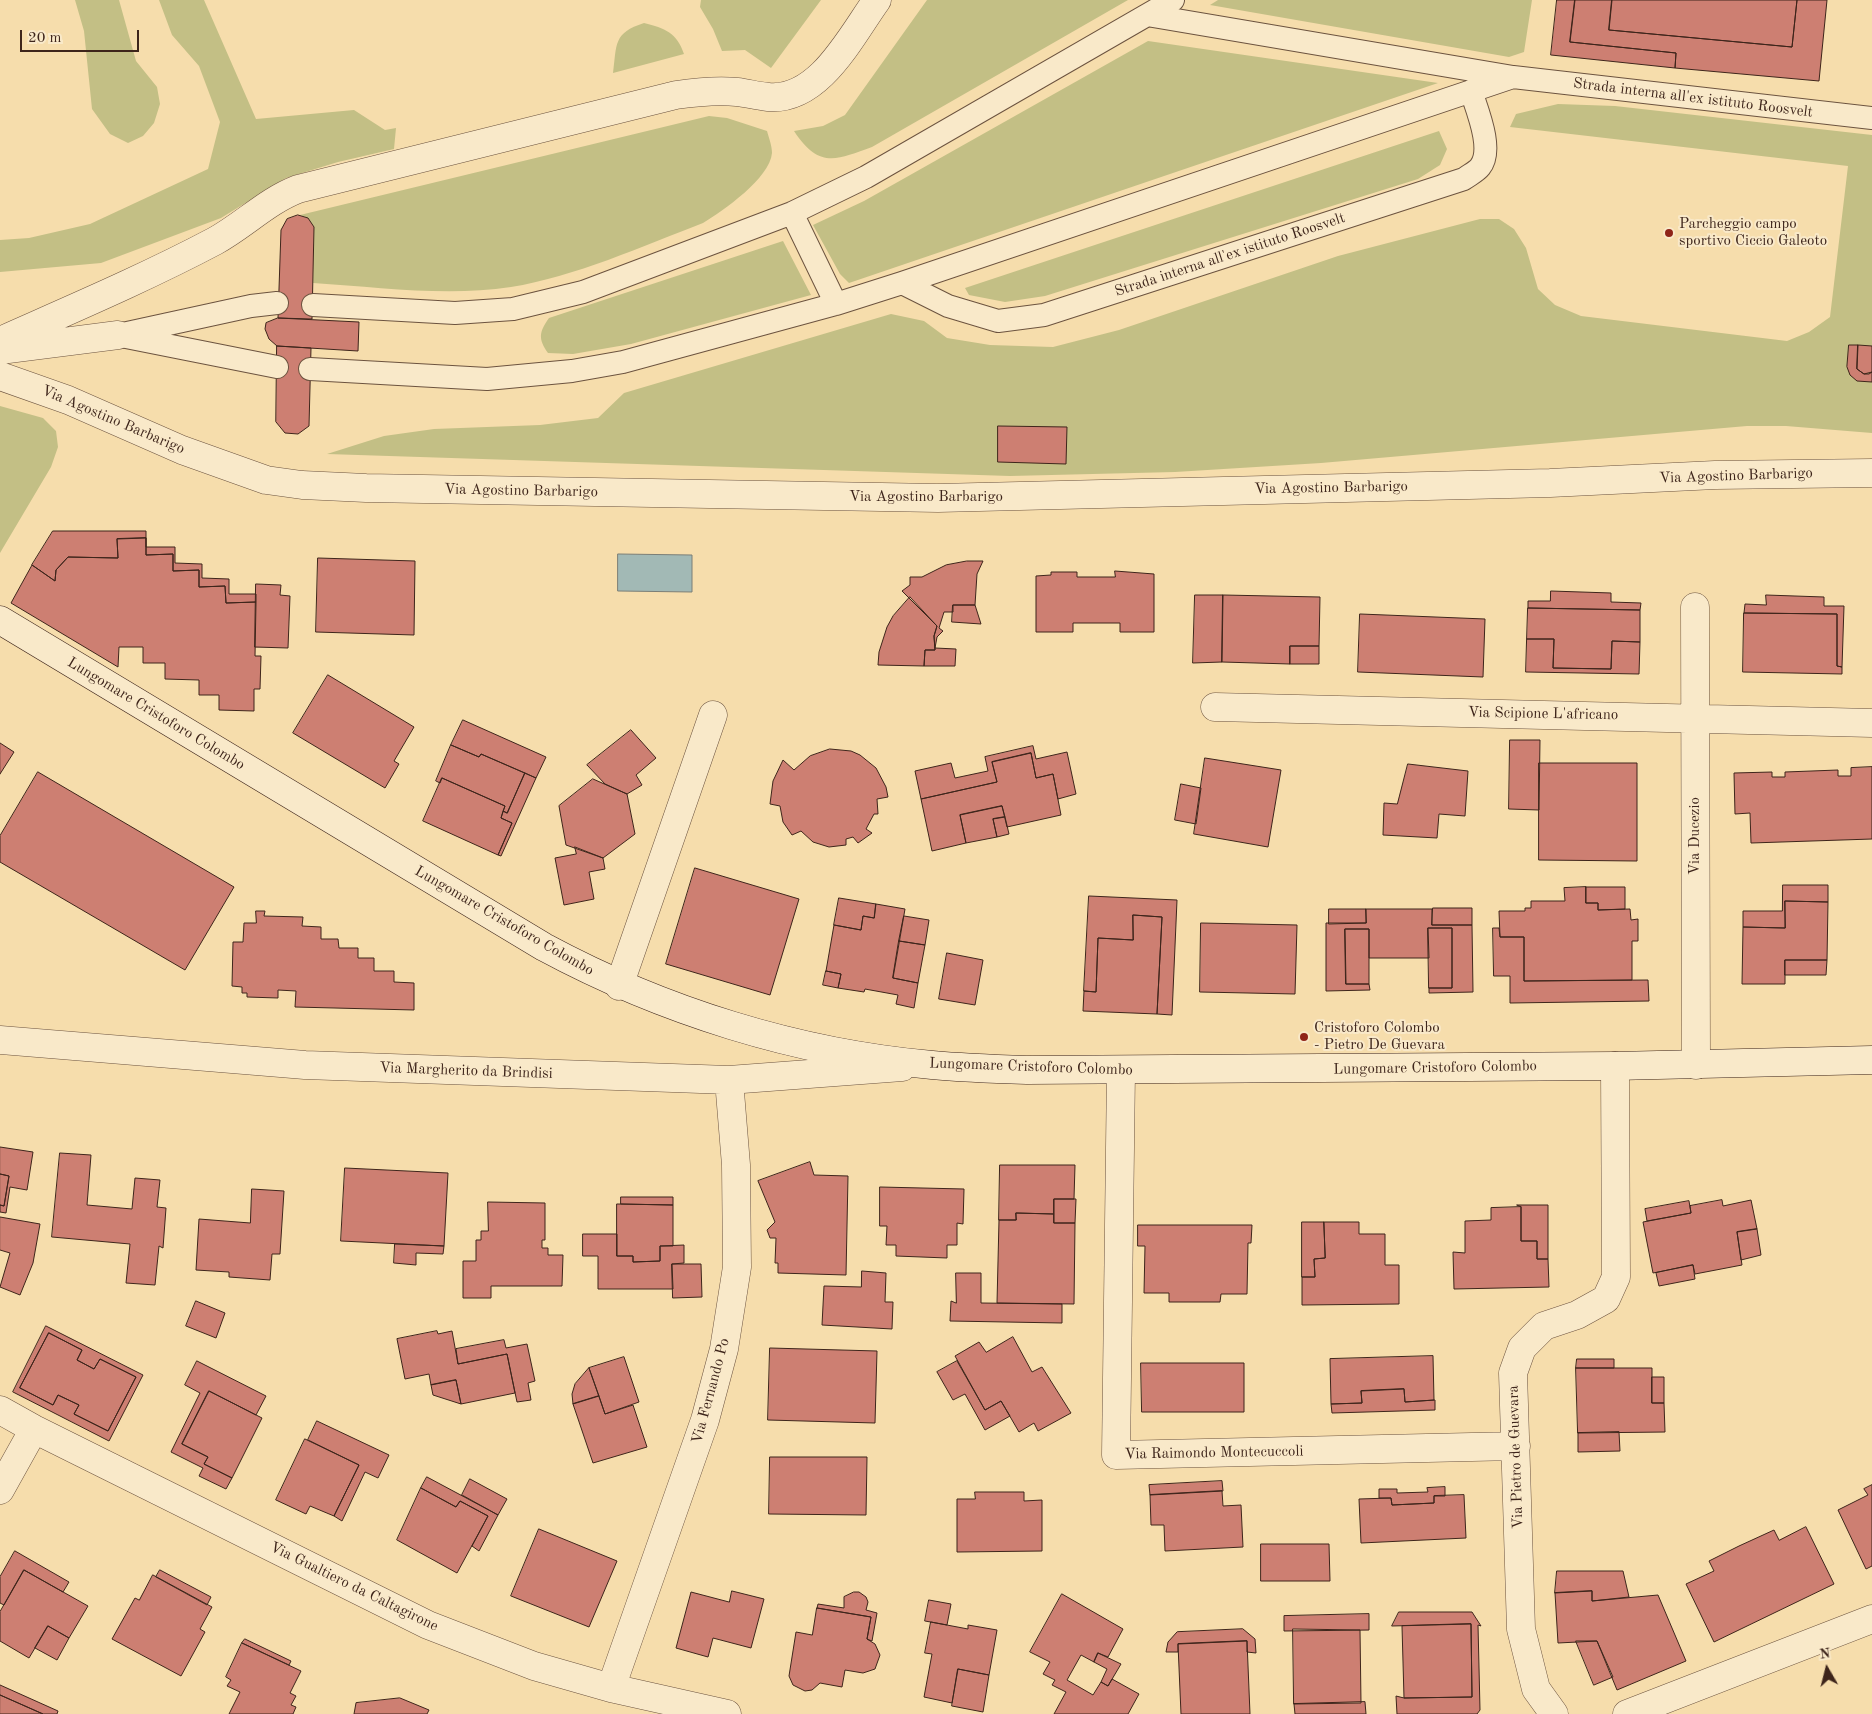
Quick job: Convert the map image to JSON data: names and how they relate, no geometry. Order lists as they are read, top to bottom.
{
  "streets": {
    "street": [
      "Via Agostino Barbarigo",
      "Lungomare Cristoforo Colombo",
      "Via Scipione L'africano",
      "Via Ducezio",
      "Via Margherito da Brindisi",
      "Via Fernando Po",
      "Via Raimondo Montecuccoli",
      "Via Pietro de Guevara",
      "Via Gualtiero da Caltagirone"
    ],
    "lane": ["Strada interna all'ex istituto Roosvelt"]
  },
  "crossings": [
    ["Lungomare Cristoforo Colombo", "Via Ducezio"],
    ["Lungomare Cristoforo Colombo", "Via Margherito da Brindisi"],
    ["Lungomare Cristoforo Colombo", "Via Raimondo Montecuccoli"],
    ["Lungomare Cristoforo Colombo", "Via Pietro de Guevara"],
    ["Via Scipione L'africano", "Via Ducezio"],
    ["Via Margherito da Brindisi", "Via Fernando Po"],
    ["Via Fernando Po", "Via Gualtiero da Caltagirone"],
    ["Via Raimondo Montecuccoli", "Via Pietro de Guevara"]
  ],
  "places": ["Parcheggio campo sportivo Ciccio Galeoto", "Cristoforo Colombo - Pietro De Guevara"],
  "scale_bar": "20 m",
  "north": "top"
}
